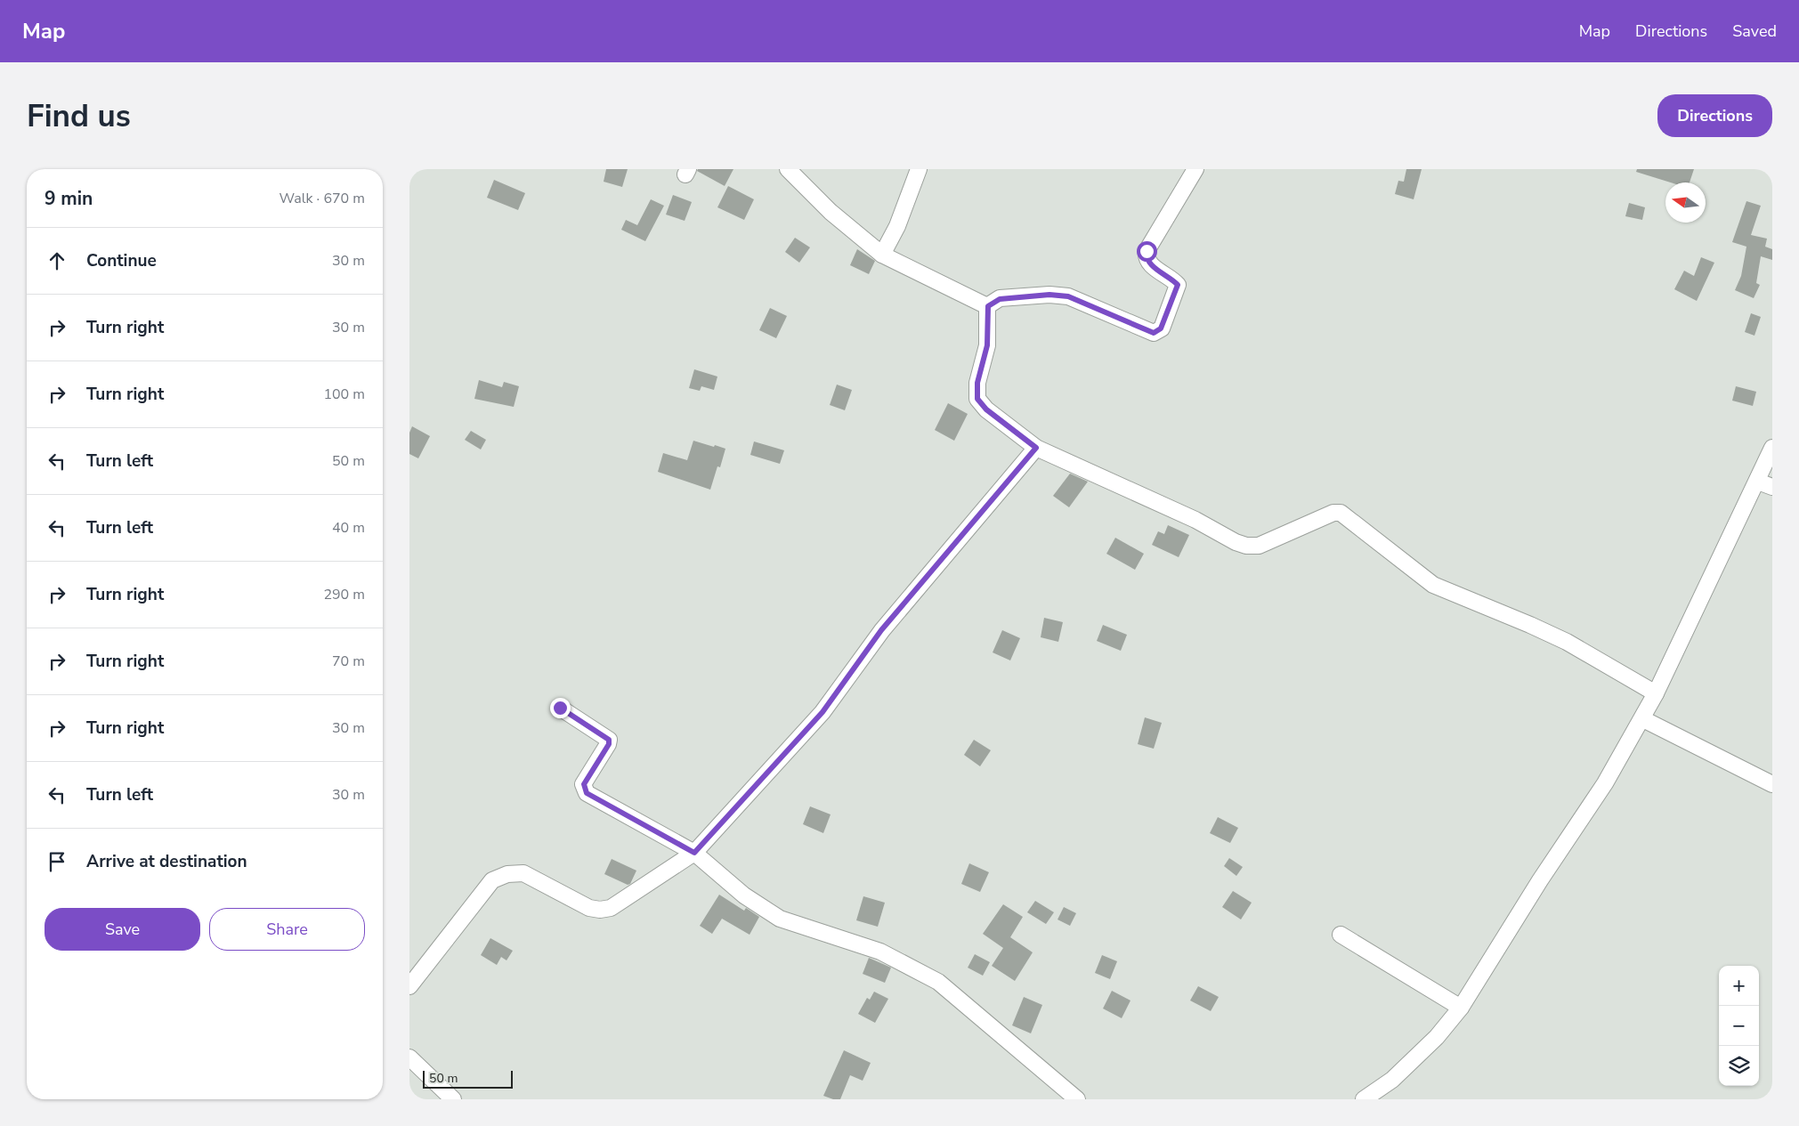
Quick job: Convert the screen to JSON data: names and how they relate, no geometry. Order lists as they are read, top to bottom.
{
  "scale_bar": "50 m",
  "north": "left",
  "page": {
    "header": "Map",
    "nav": ["Map", "Directions", "Saved"],
    "buttons": [
      "Directions",
      ["Save", "Share"]
    ],
    "title": "Find us",
    "heading": ["9 min", "Walk · 670 m"],
    "list": [
      ["Continue", "30 m"],
      ["Turn right", "30 m"],
      ["Turn right", "100 m"],
      ["Turn left", "50 m"],
      ["Turn left", "40 m"],
      ["Turn right", "290 m"],
      ["Turn right", "70 m"],
      ["Turn right", "30 m"],
      ["Turn left", "30 m"],
      "Arrive at destination"
    ],
    "map_buttons": ["+", "−"],
    "scale": "50 m"
  }
}
